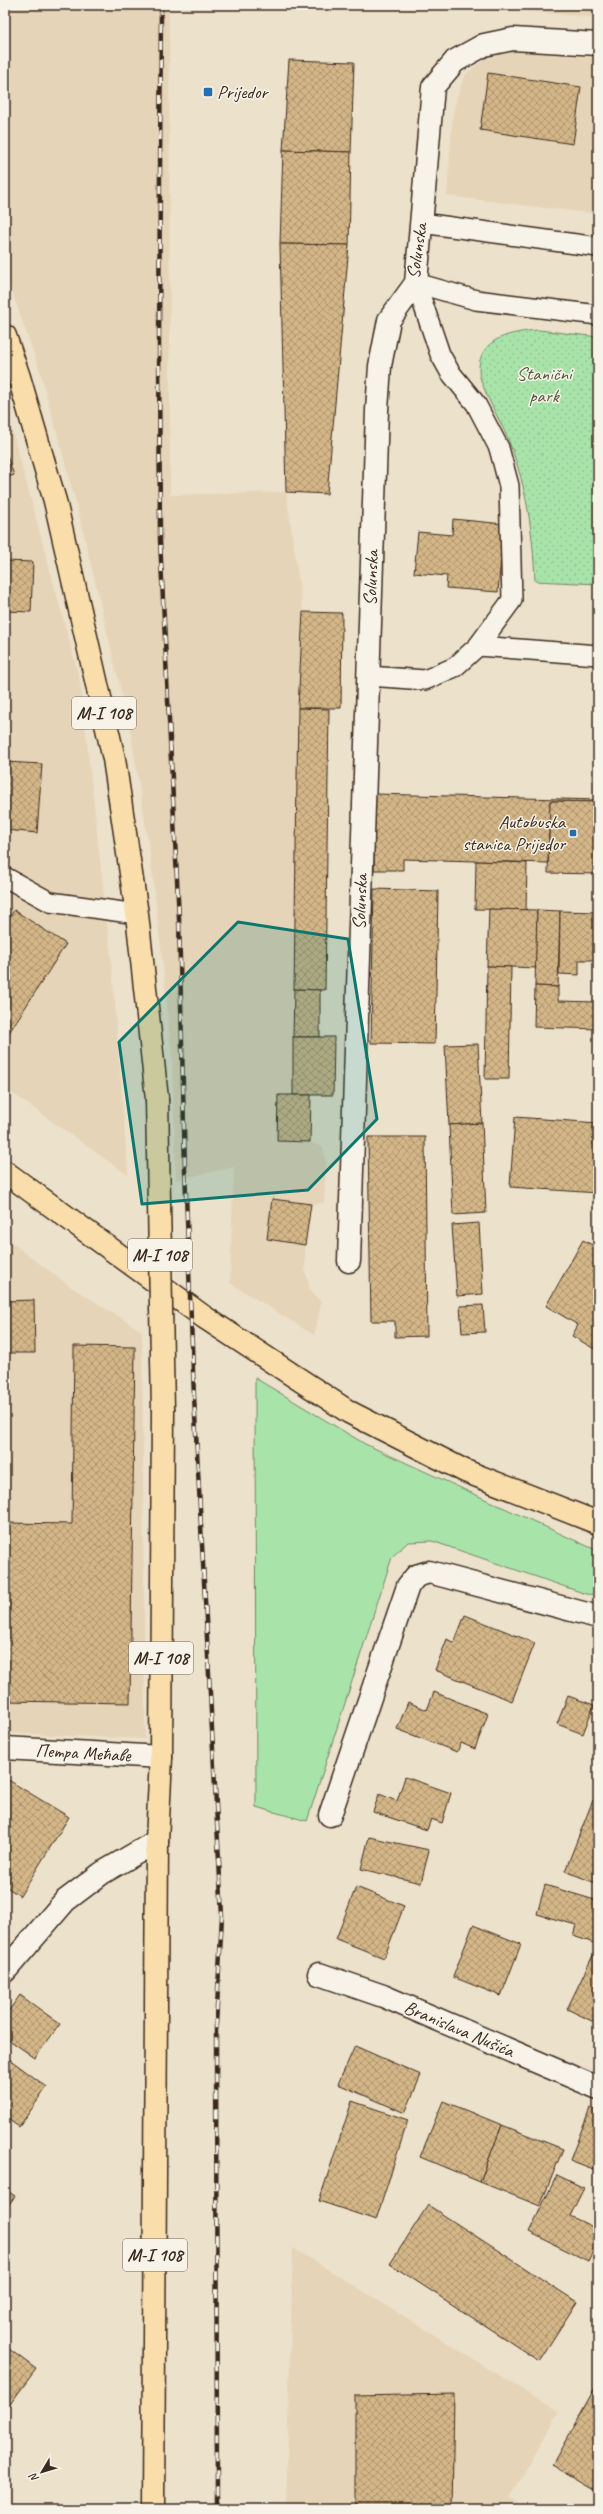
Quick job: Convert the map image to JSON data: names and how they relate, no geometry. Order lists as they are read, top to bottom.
{
  "streets": {
    "main road": ["M-I 108"],
    "street": ["Solunska", "Петра Мећаве", "Branislava Nušića"]
  },
  "crossings": [
    ["M-I 108", "Петра Мећаве"]
  ],
  "parks": ["Stanični park"],
  "places": {
    "transit": ["Prijedor", "Autobuska stanica Prijedor"]
  },
  "north": "bottom left"
}
